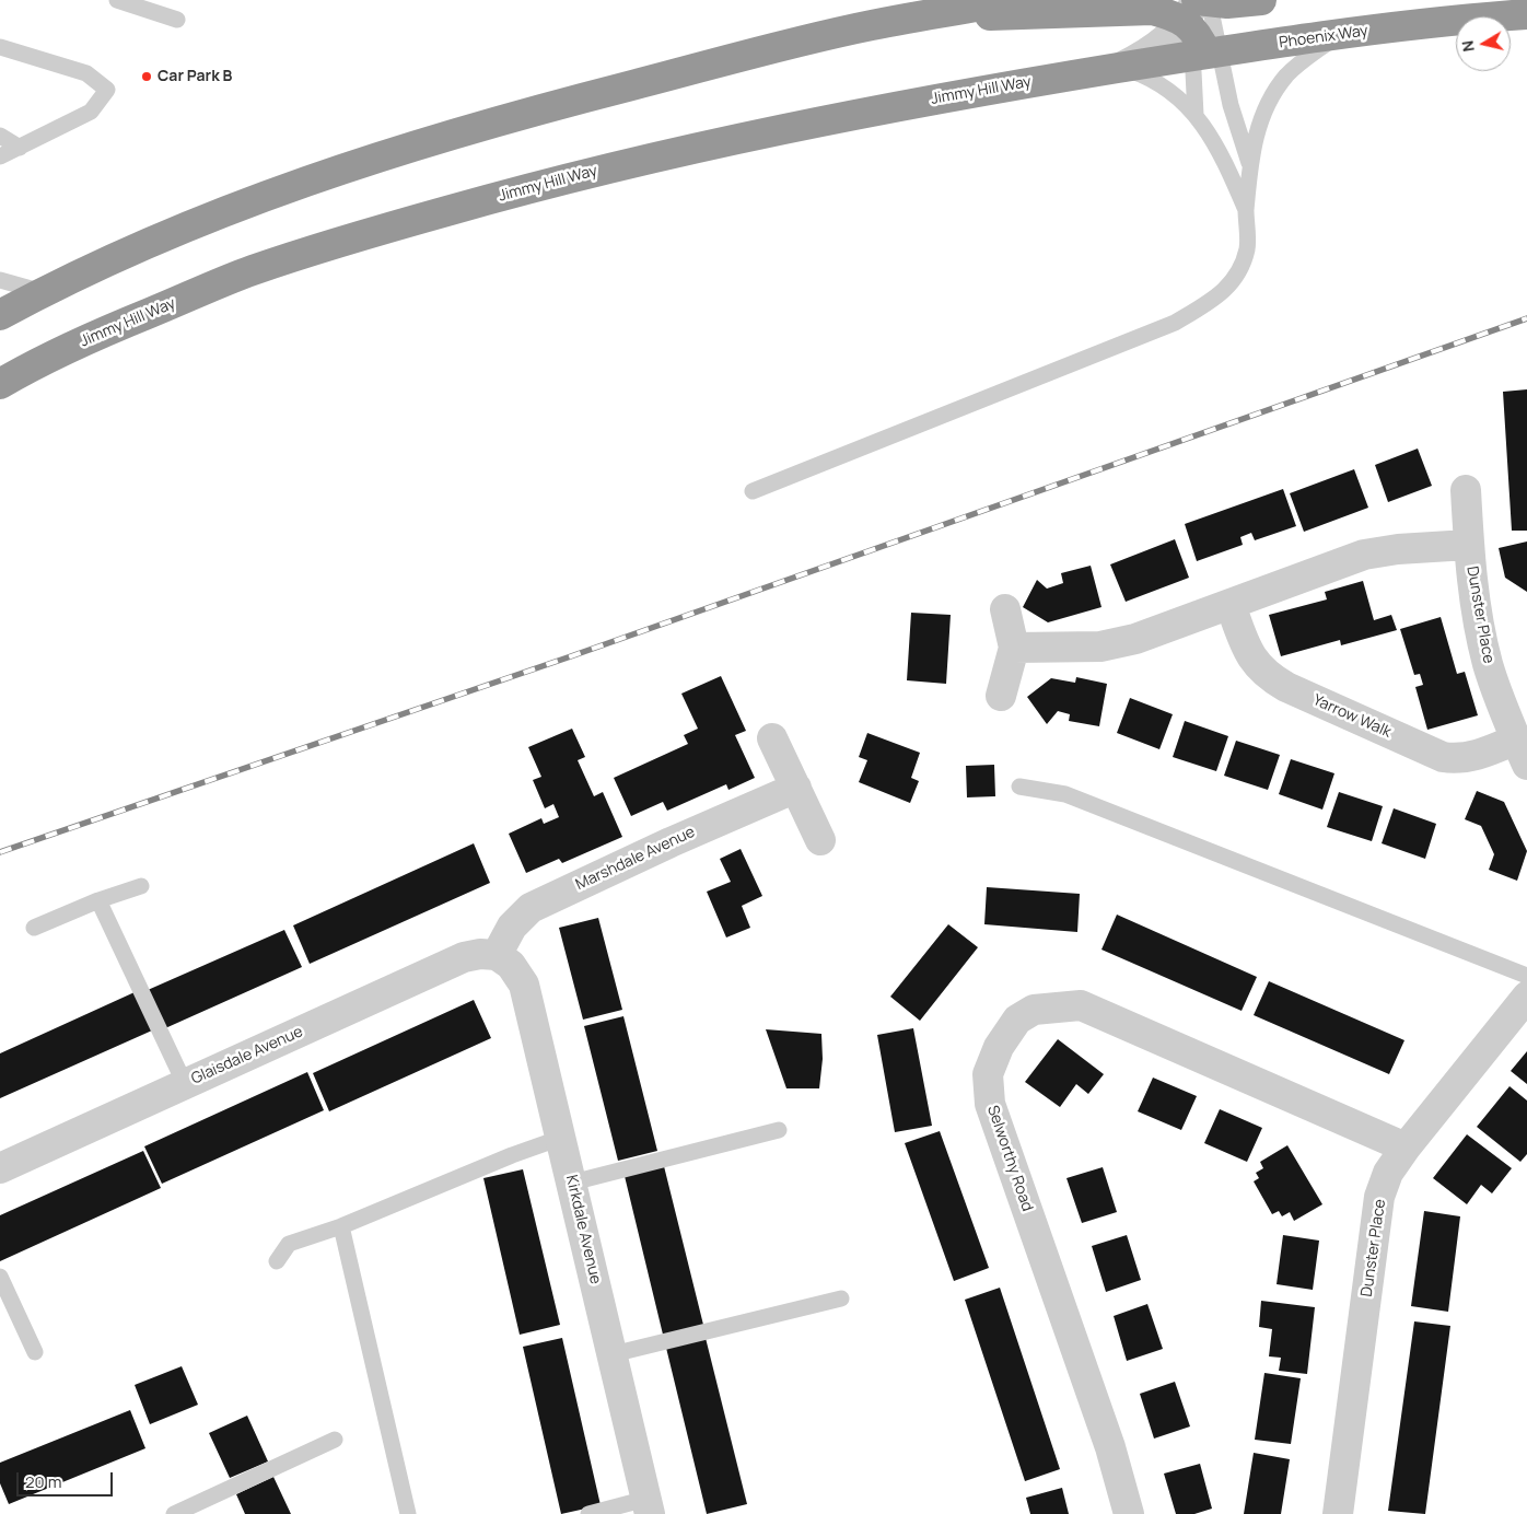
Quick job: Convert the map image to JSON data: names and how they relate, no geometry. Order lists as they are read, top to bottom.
{
  "streets": {
    "highway": ["Phoenix Way", "Jimmy Hill Way"],
    "street": [
      "Dunster Place",
      "Yarrow Walk",
      "Marshdale Avenue",
      "Glaisdale Avenue",
      "Selworthy Road",
      "Kirkdale Avenue"
    ]
  },
  "crossings": [
    ["Phoenix Way", "Jimmy Hill Way"],
    ["Dunster Place", "Yarrow Walk"],
    ["Dunster Place", "Selworthy Road"],
    ["Marshdale Avenue", "Glaisdale Avenue"],
    ["Marshdale Avenue", "Kirkdale Avenue"],
    ["Glaisdale Avenue", "Kirkdale Avenue"]
  ],
  "places": ["Car Park B"],
  "scale_bar": "20 m",
  "north": "left"
}
